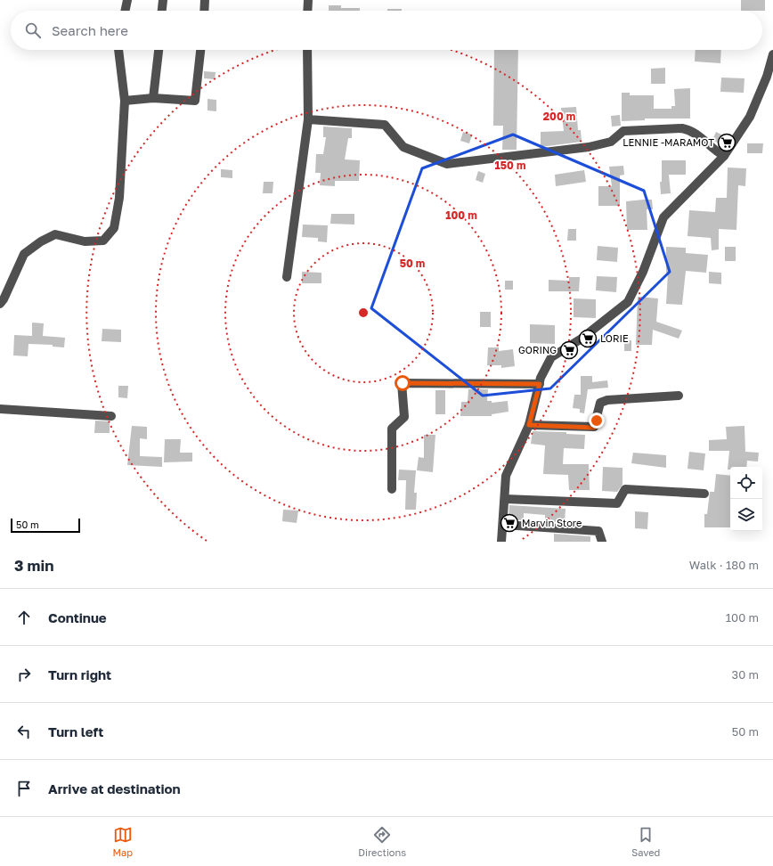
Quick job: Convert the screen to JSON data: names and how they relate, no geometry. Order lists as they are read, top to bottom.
{
  "places": {
    "supermarket": [
      "LENNIE -MARAMOT",
      "LORIE",
      "GORING",
      "Marvin Store"
    ]
  },
  "scale_bar": "50 m",
  "page": {
    "search": "Search here",
    "scale": "50 m",
    "heading": ["3 min", "Walk · 180 m"],
    "list": [
      ["Continue", "100 m"],
      ["Turn right", "30 m"],
      ["Turn left", "50 m"],
      "Arrive at destination"
    ],
    "nav": ["Map", "Directions", "Saved"]
  },
  "rings": [
    "200 m",
    "150 m",
    "100 m",
    "50 m"
  ]
}
